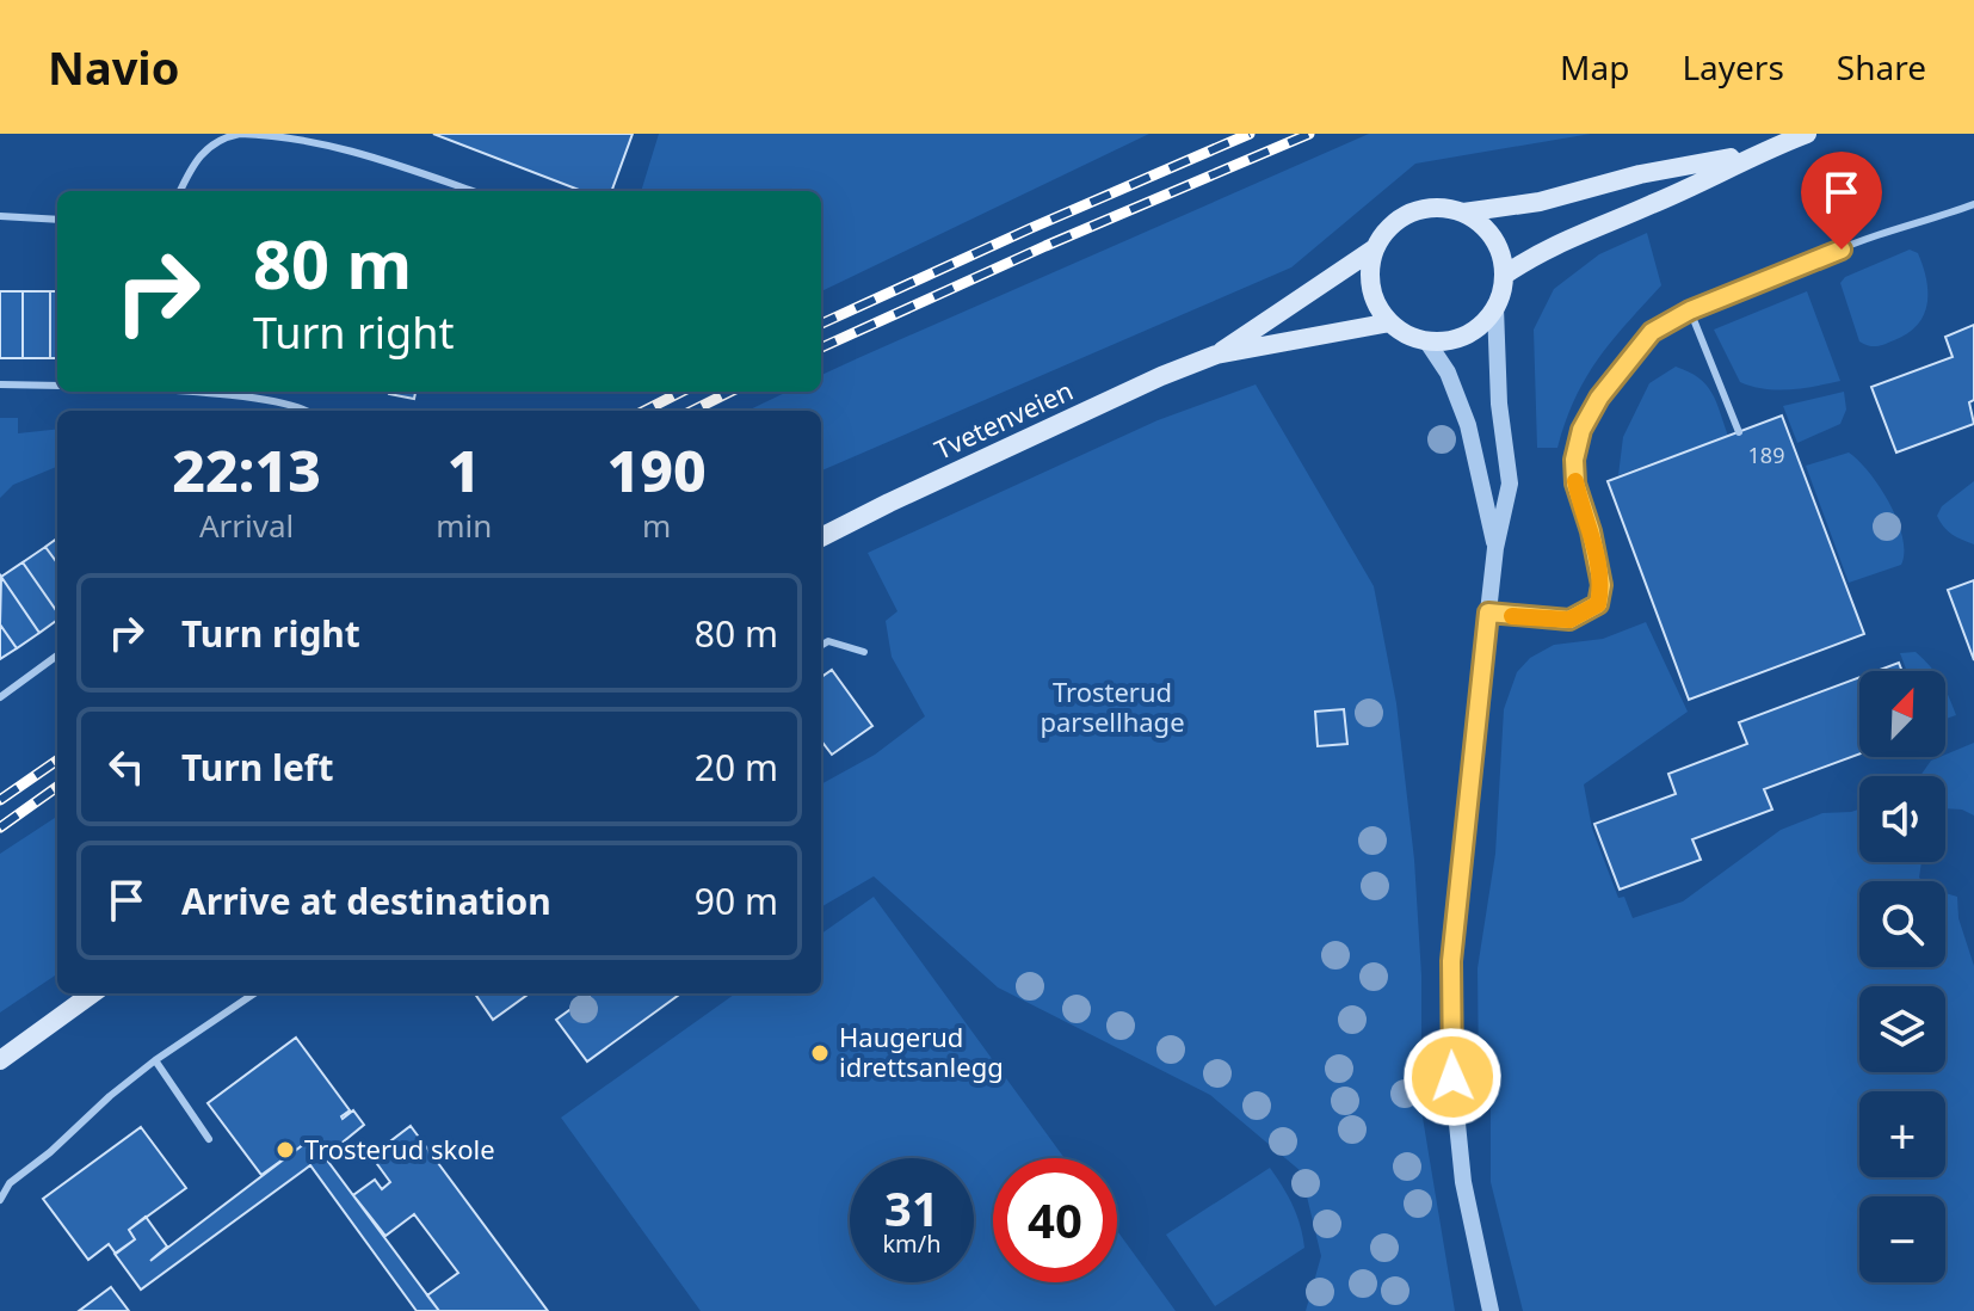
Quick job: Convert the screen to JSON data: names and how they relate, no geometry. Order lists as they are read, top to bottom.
{
  "streets": {
    "main road": ["Tvetenveien"]
  },
  "parks": ["Trosterud parsellhage"],
  "places": ["Haugerud idrettsanlegg", "Trosterud skole"],
  "house_numbers": ["189"],
  "north": "top right",
  "page": {
    "header": "Navio",
    "nav": ["Map", "Layers", "Share"],
    "turn": ["80 m", "Turn right"],
    "eta": [
      "22:13",
      "Arrival",
      "1",
      "min",
      "190",
      "m"
    ],
    "list": [
      {
        "name": "Turn right",
        "value": "80 m"
      },
      {
        "name": "Turn left",
        "value": "20 m"
      },
      {
        "name": "Arrive at destination",
        "value": "90 m"
      }
    ],
    "map_buttons": ["+", "−"],
    "speed": "31 km/h",
    "limit": "40"
  }
}
